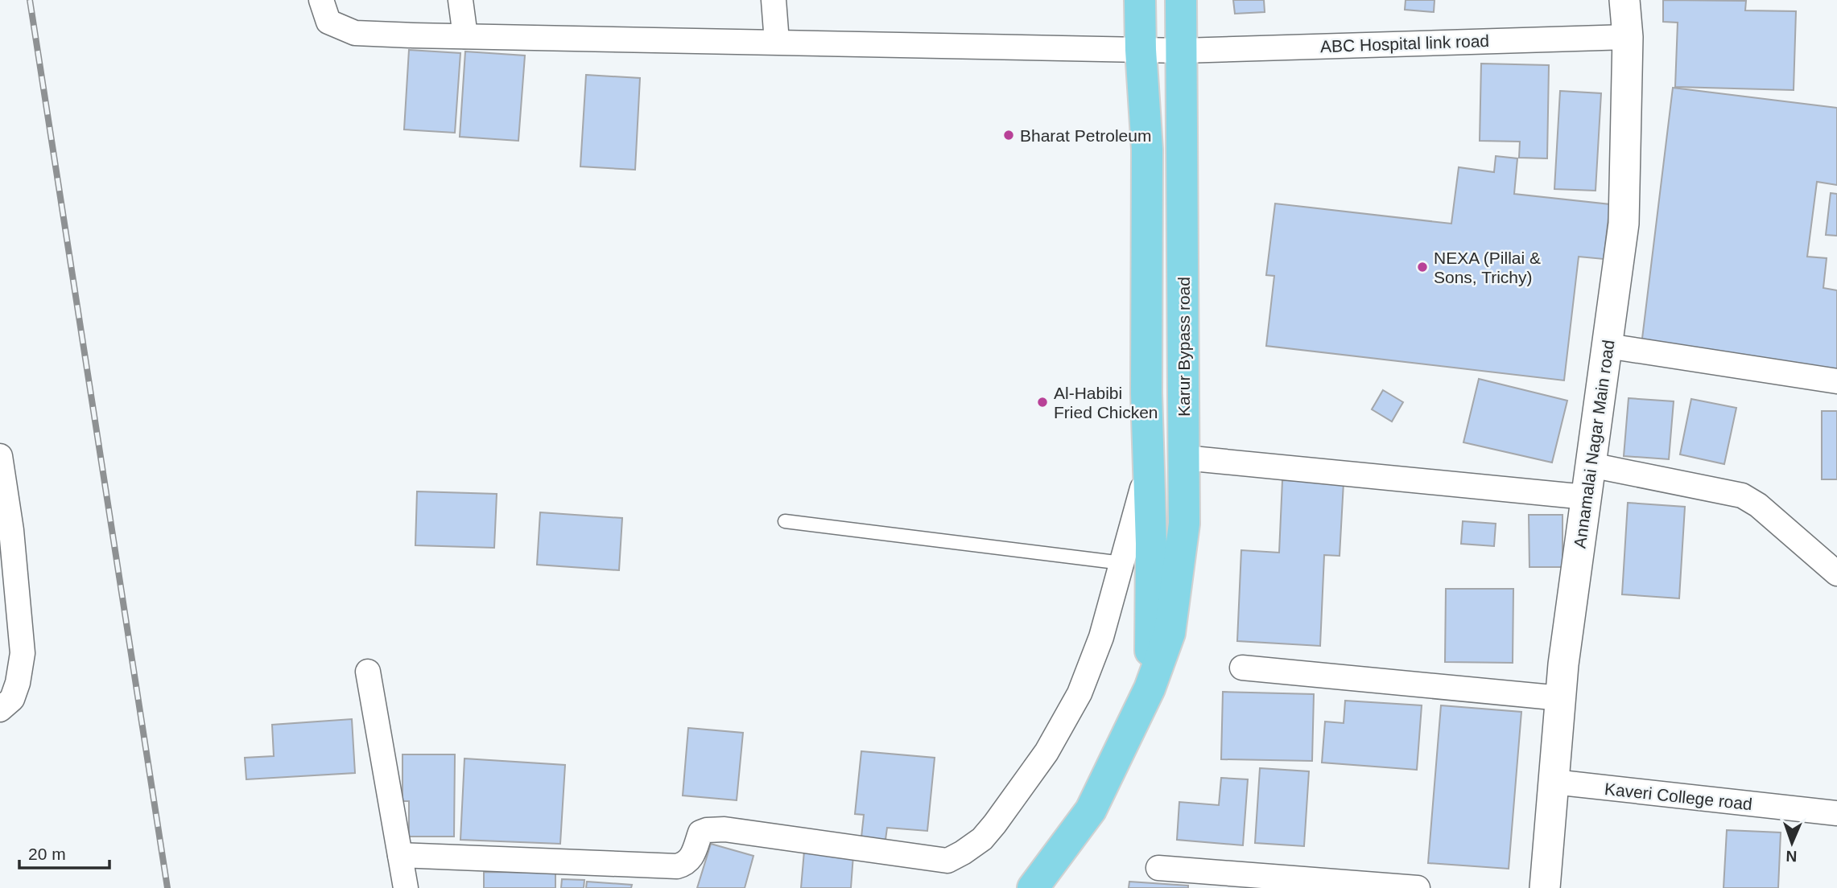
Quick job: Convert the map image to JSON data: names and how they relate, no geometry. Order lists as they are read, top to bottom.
{
  "streets": {
    "main road": ["Karur Bypass road"],
    "street": ["ABC Hospital link road", "Annamalai Nagar Main road", "Kaveri College road"]
  },
  "crossings": [
    ["ABC Hospital link road", "Karur Bypass road"],
    ["ABC Hospital link road", "Annamalai Nagar Main road"],
    ["Annamalai Nagar Main road", "Kaveri College road"]
  ],
  "places": ["Bharat Petroleum", "NEXA (Pillai & Sons, Trichy)", "Al-Habibi Fried Chicken"],
  "scale_bar": "20 m",
  "north": "bottom"
}
